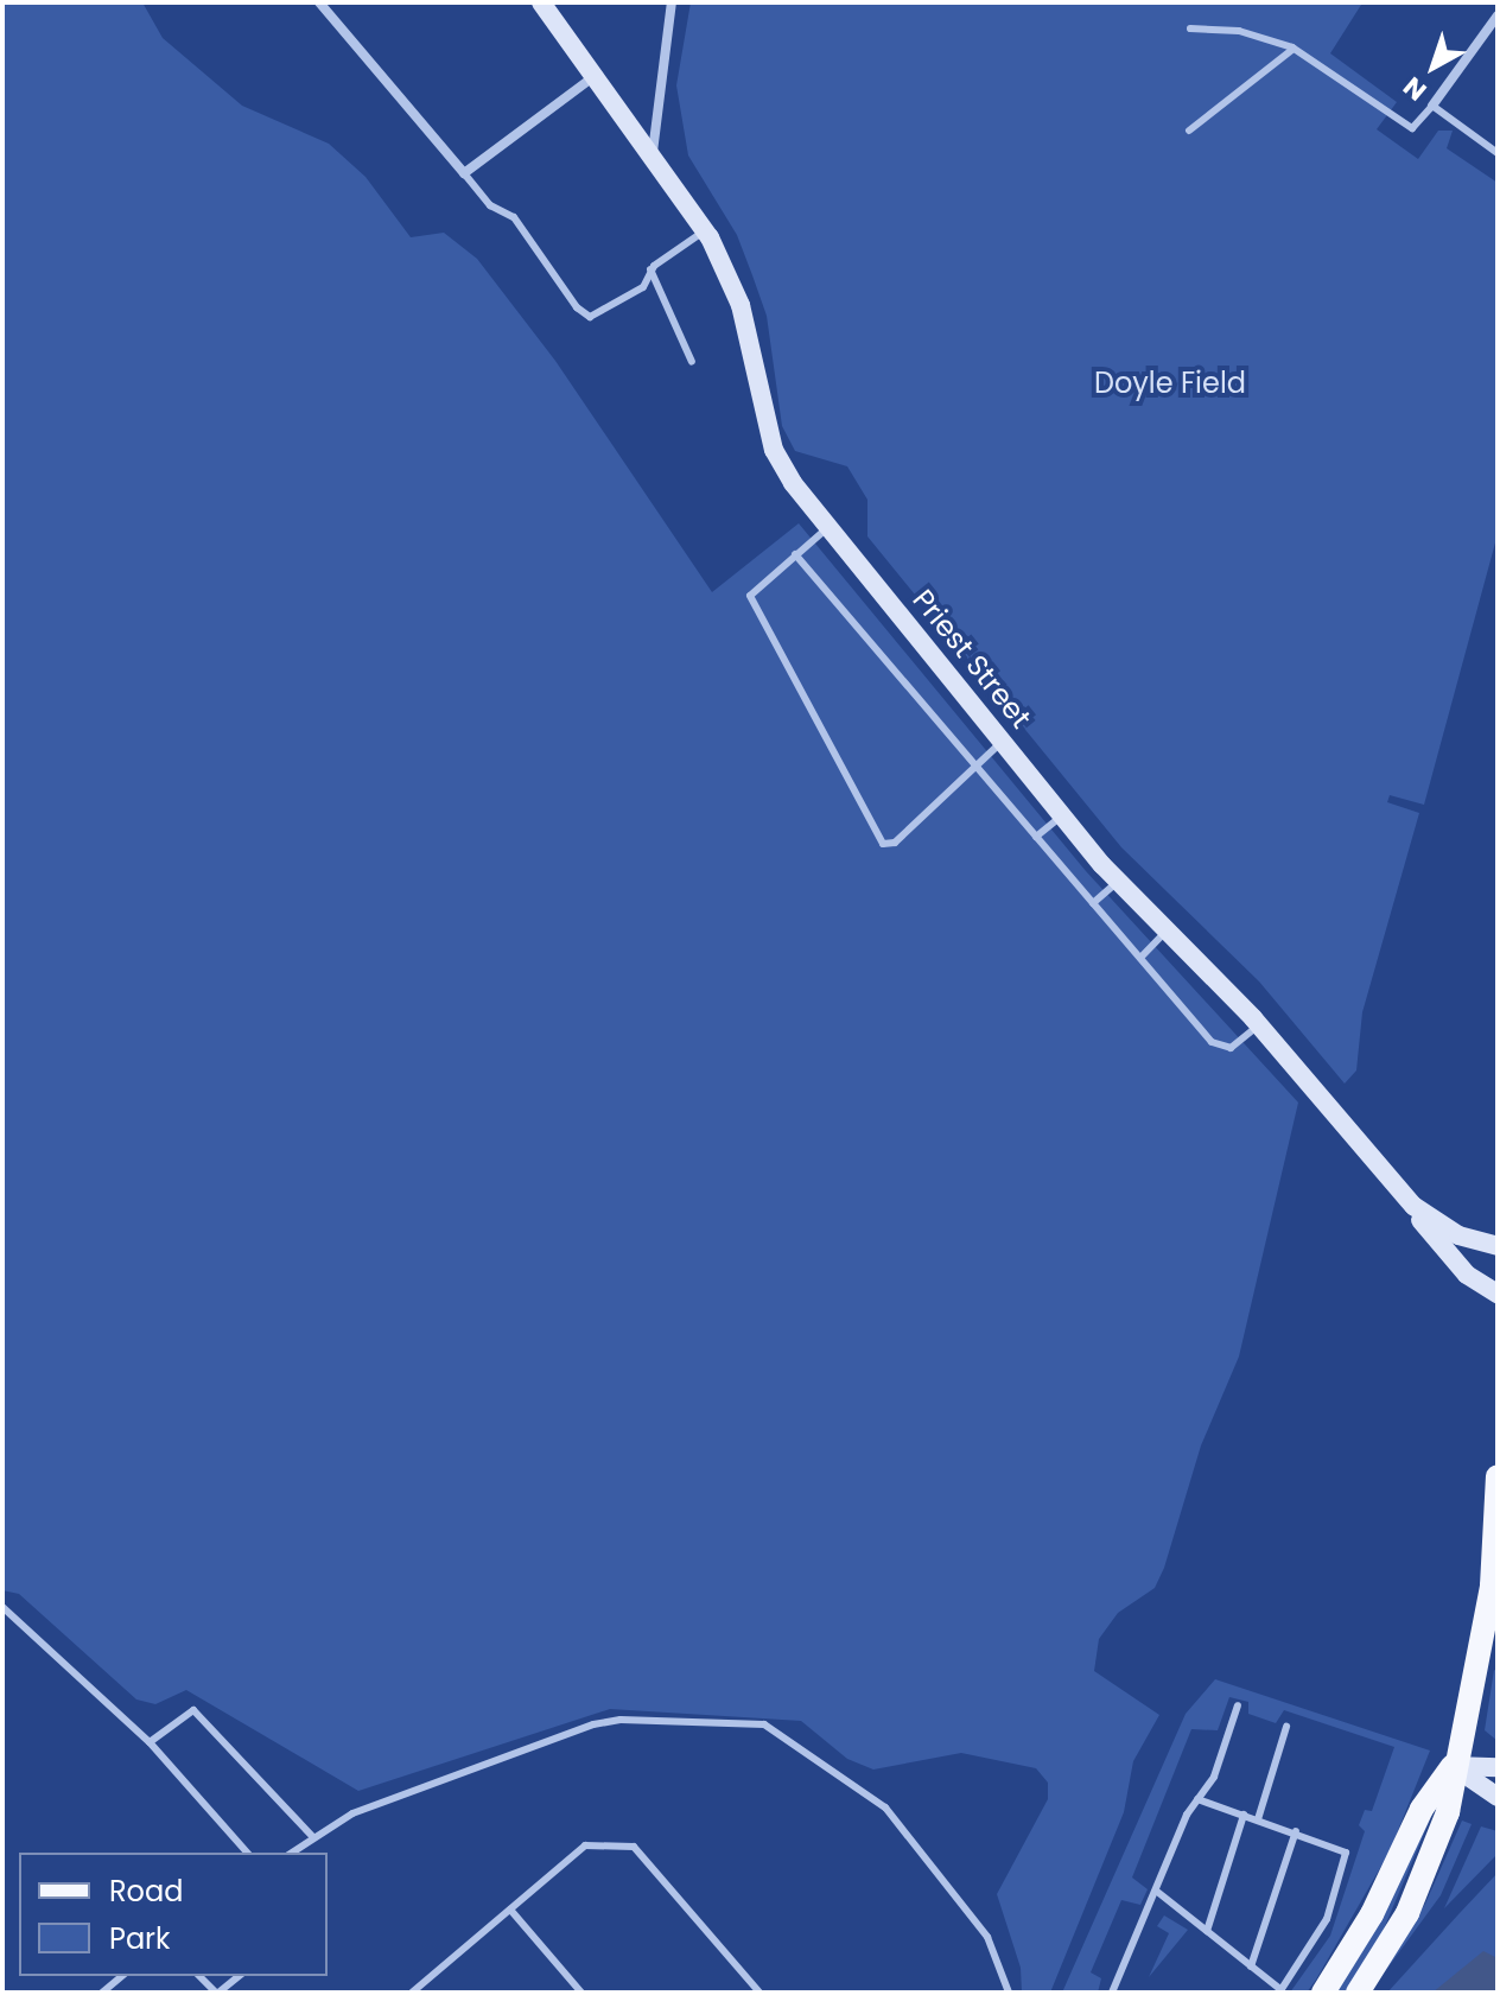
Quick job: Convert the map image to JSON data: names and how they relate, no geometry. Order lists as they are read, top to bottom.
{
  "streets": {
    "main road": ["Priest Street"]
  },
  "parks": ["Doyle Field"],
  "legend": ["Road", "Park"],
  "north": "bottom left"
}
